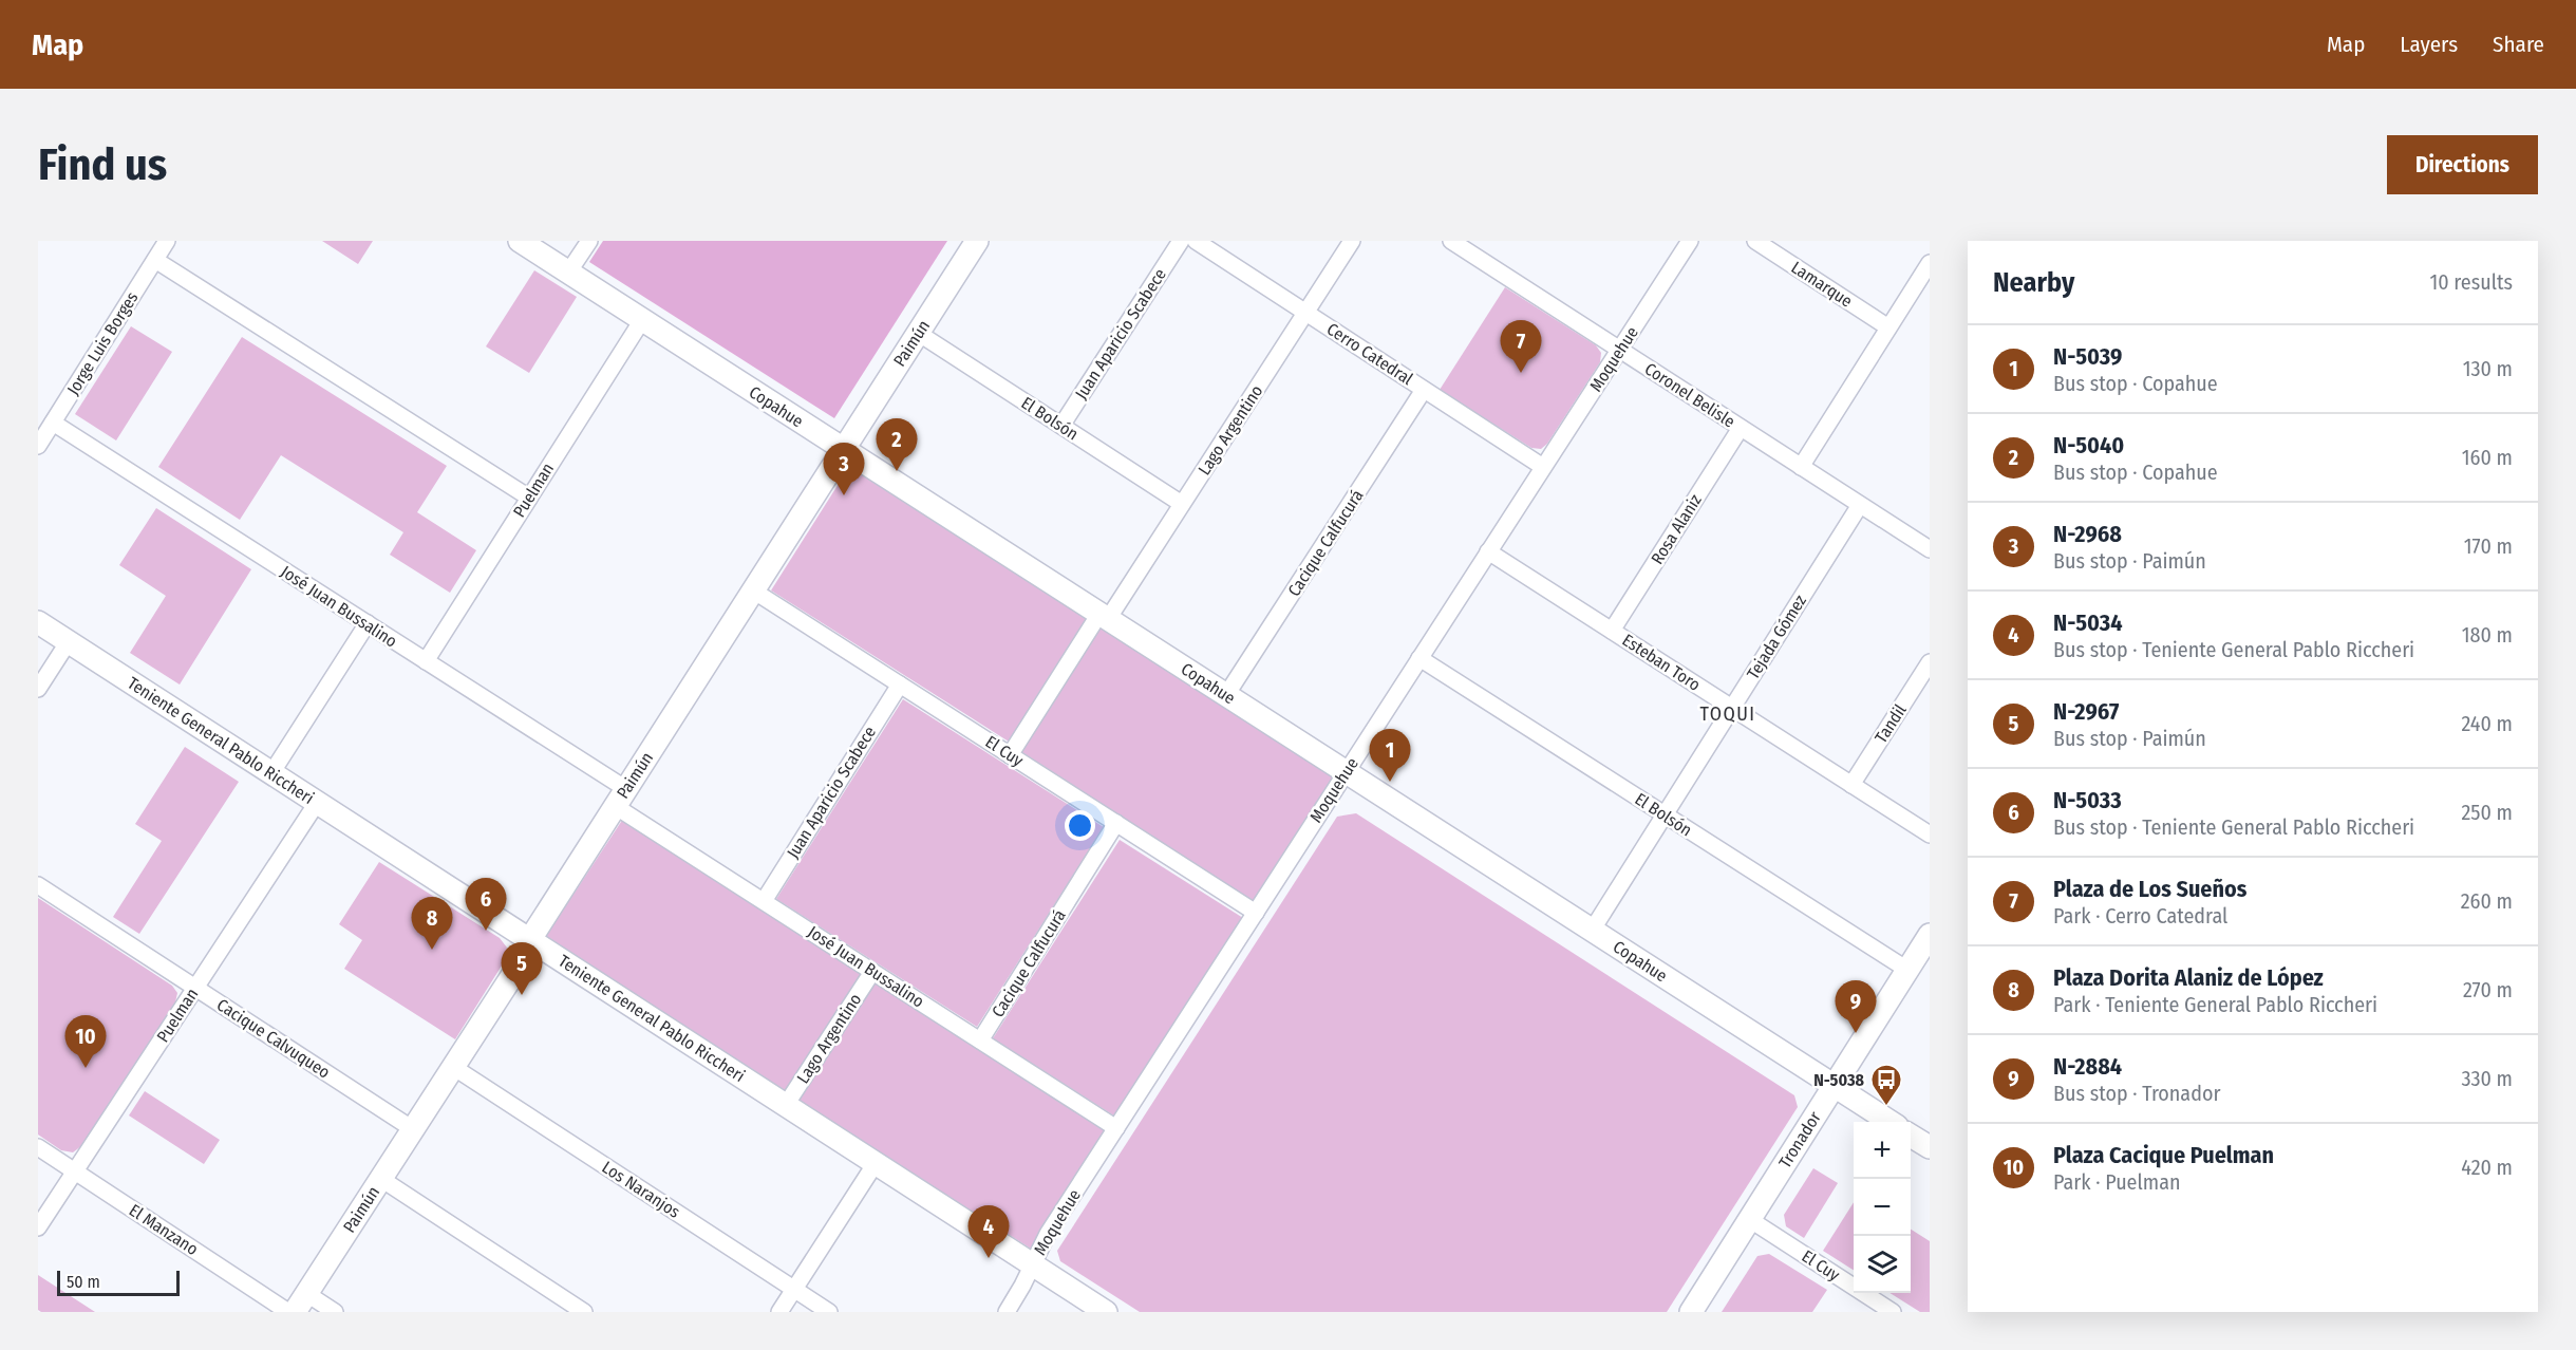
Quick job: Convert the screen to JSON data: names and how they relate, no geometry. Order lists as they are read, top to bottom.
{
  "streets": {
    "street": [
      "Lamarque",
      "Juan Aparicio Scabece",
      "Jorge Luis Borges",
      "Paimún",
      "Cerro Catedral",
      "Moquehue",
      "Coronel Belisle",
      "Copahue",
      "El Bolsón",
      "Lago Argentino",
      "Puelman",
      "Rosa Alaniz",
      "Cacique Calfucurá",
      "José Juan Bussalino",
      "Tejada Gómez",
      "Esteban Toro",
      "Tandil",
      "Teniente General Pablo Riccheri",
      "El Cuy",
      "Cacique Calvuqueo",
      "Tronador",
      "Los Naranjos",
      "El Manzano"
    ]
  },
  "crossings": [
    ["Juan Aparicio Scabece", "El Bolsón"],
    ["Juan Aparicio Scabece", "José Juan Bussalino"],
    ["Juan Aparicio Scabece", "El Cuy"],
    ["Jorge Luis Borges", "José Juan Bussalino"],
    ["Paimún", "Copahue"],
    ["Paimún", "El Bolsón"],
    ["Paimún", "José Juan Bussalino"],
    ["Paimún", "Teniente General Pablo Riccheri"],
    ["Paimún", "El Cuy"],
    ["Paimún", "Cacique Calvuqueo"],
    ["Paimún", "Los Naranjos"],
    ["Cerro Catedral", "Moquehue"],
    ["Cerro Catedral", "Lago Argentino"],
    ["Cerro Catedral", "Cacique Calfucurá"],
    ["Moquehue", "Coronel Belisle"],
    ["Moquehue", "Copahue"],
    ["Moquehue", "El Bolsón"],
    ["Moquehue", "José Juan Bussalino"],
    ["Moquehue", "Esteban Toro"],
    ["Moquehue", "Teniente General Pablo Riccheri"],
    ["Moquehue", "El Cuy"],
    ["Coronel Belisle", "Rosa Alaniz"],
    ["Coronel Belisle", "Tejada Gómez"],
    ["Copahue", "Lago Argentino"],
    ["Copahue", "Puelman"],
    ["Copahue", "Cacique Calfucurá"],
    ["Copahue", "Tejada Gómez"],
    ["Copahue", "Tronador"],
    ["El Bolsón", "Lago Argentino"],
    ["El Bolsón", "Tejada Gómez"],
    ["El Bolsón", "Tronador"],
    ["Lago Argentino", "José Juan Bussalino"],
    ["Lago Argentino", "Teniente General Pablo Riccheri"],
    ["Lago Argentino", "El Cuy"],
    ["Puelman", "José Juan Bussalino"],
    ["Puelman", "Teniente General Pablo Riccheri"],
    ["Puelman", "Cacique Calvuqueo"],
    ["Puelman", "El Manzano"],
    ["Rosa Alaniz", "Esteban Toro"],
    ["Cacique Calfucurá", "José Juan Bussalino"],
    ["Cacique Calfucurá", "El Cuy"],
    ["Tejada Gómez", "Esteban Toro"],
    ["Esteban Toro", "Tandil"],
    ["El Cuy", "Tronador"]
  ],
  "districts": ["TOQUI"],
  "places": {
    "bus stop": ["N-5038"]
  },
  "scale_bar": "50 m",
  "page": {
    "header": "Map",
    "nav": ["Map", "Layers", "Share"],
    "buttons": "Directions",
    "title": "Find us",
    "heading": ["Nearby", "10 results"],
    "pins": [
      "7",
      "2",
      "3",
      "1",
      "6",
      "8",
      "5",
      "9",
      "10",
      "4"
    ],
    "list": [
      {
        "mark": "1",
        "name": "N-5039",
        "note": "Bus stop · Copahue",
        "value": "130 m"
      },
      {
        "mark": "2",
        "name": "N-5040",
        "note": "Bus stop · Copahue",
        "value": "160 m"
      },
      {
        "mark": "3",
        "name": "N-2968",
        "note": "Bus stop · Paimún",
        "value": "170 m"
      },
      {
        "mark": "4",
        "name": "N-5034",
        "note": "Bus stop · Teniente General Pablo Riccheri",
        "value": "180 m"
      },
      {
        "mark": "5",
        "name": "N-2967",
        "note": "Bus stop · Paimún",
        "value": "240 m"
      },
      {
        "mark": "6",
        "name": "N-5033",
        "note": "Bus stop · Teniente General Pablo Riccheri",
        "value": "250 m"
      },
      {
        "mark": "7",
        "name": "Plaza de Los Sueños",
        "note": "Park · Cerro Catedral",
        "value": "260 m"
      },
      {
        "mark": "8",
        "name": "Plaza Dorita Alaniz de López",
        "note": "Park · Teniente General Pablo Riccheri",
        "value": "270 m"
      },
      {
        "mark": "9",
        "name": "N-2884",
        "note": "Bus stop · Tronador",
        "value": "330 m"
      },
      {
        "mark": "10",
        "name": "Plaza Cacique Puelman",
        "note": "Park · Puelman",
        "value": "420 m"
      }
    ],
    "map_buttons": ["+", "−"],
    "scale": "50 m"
  }
}
